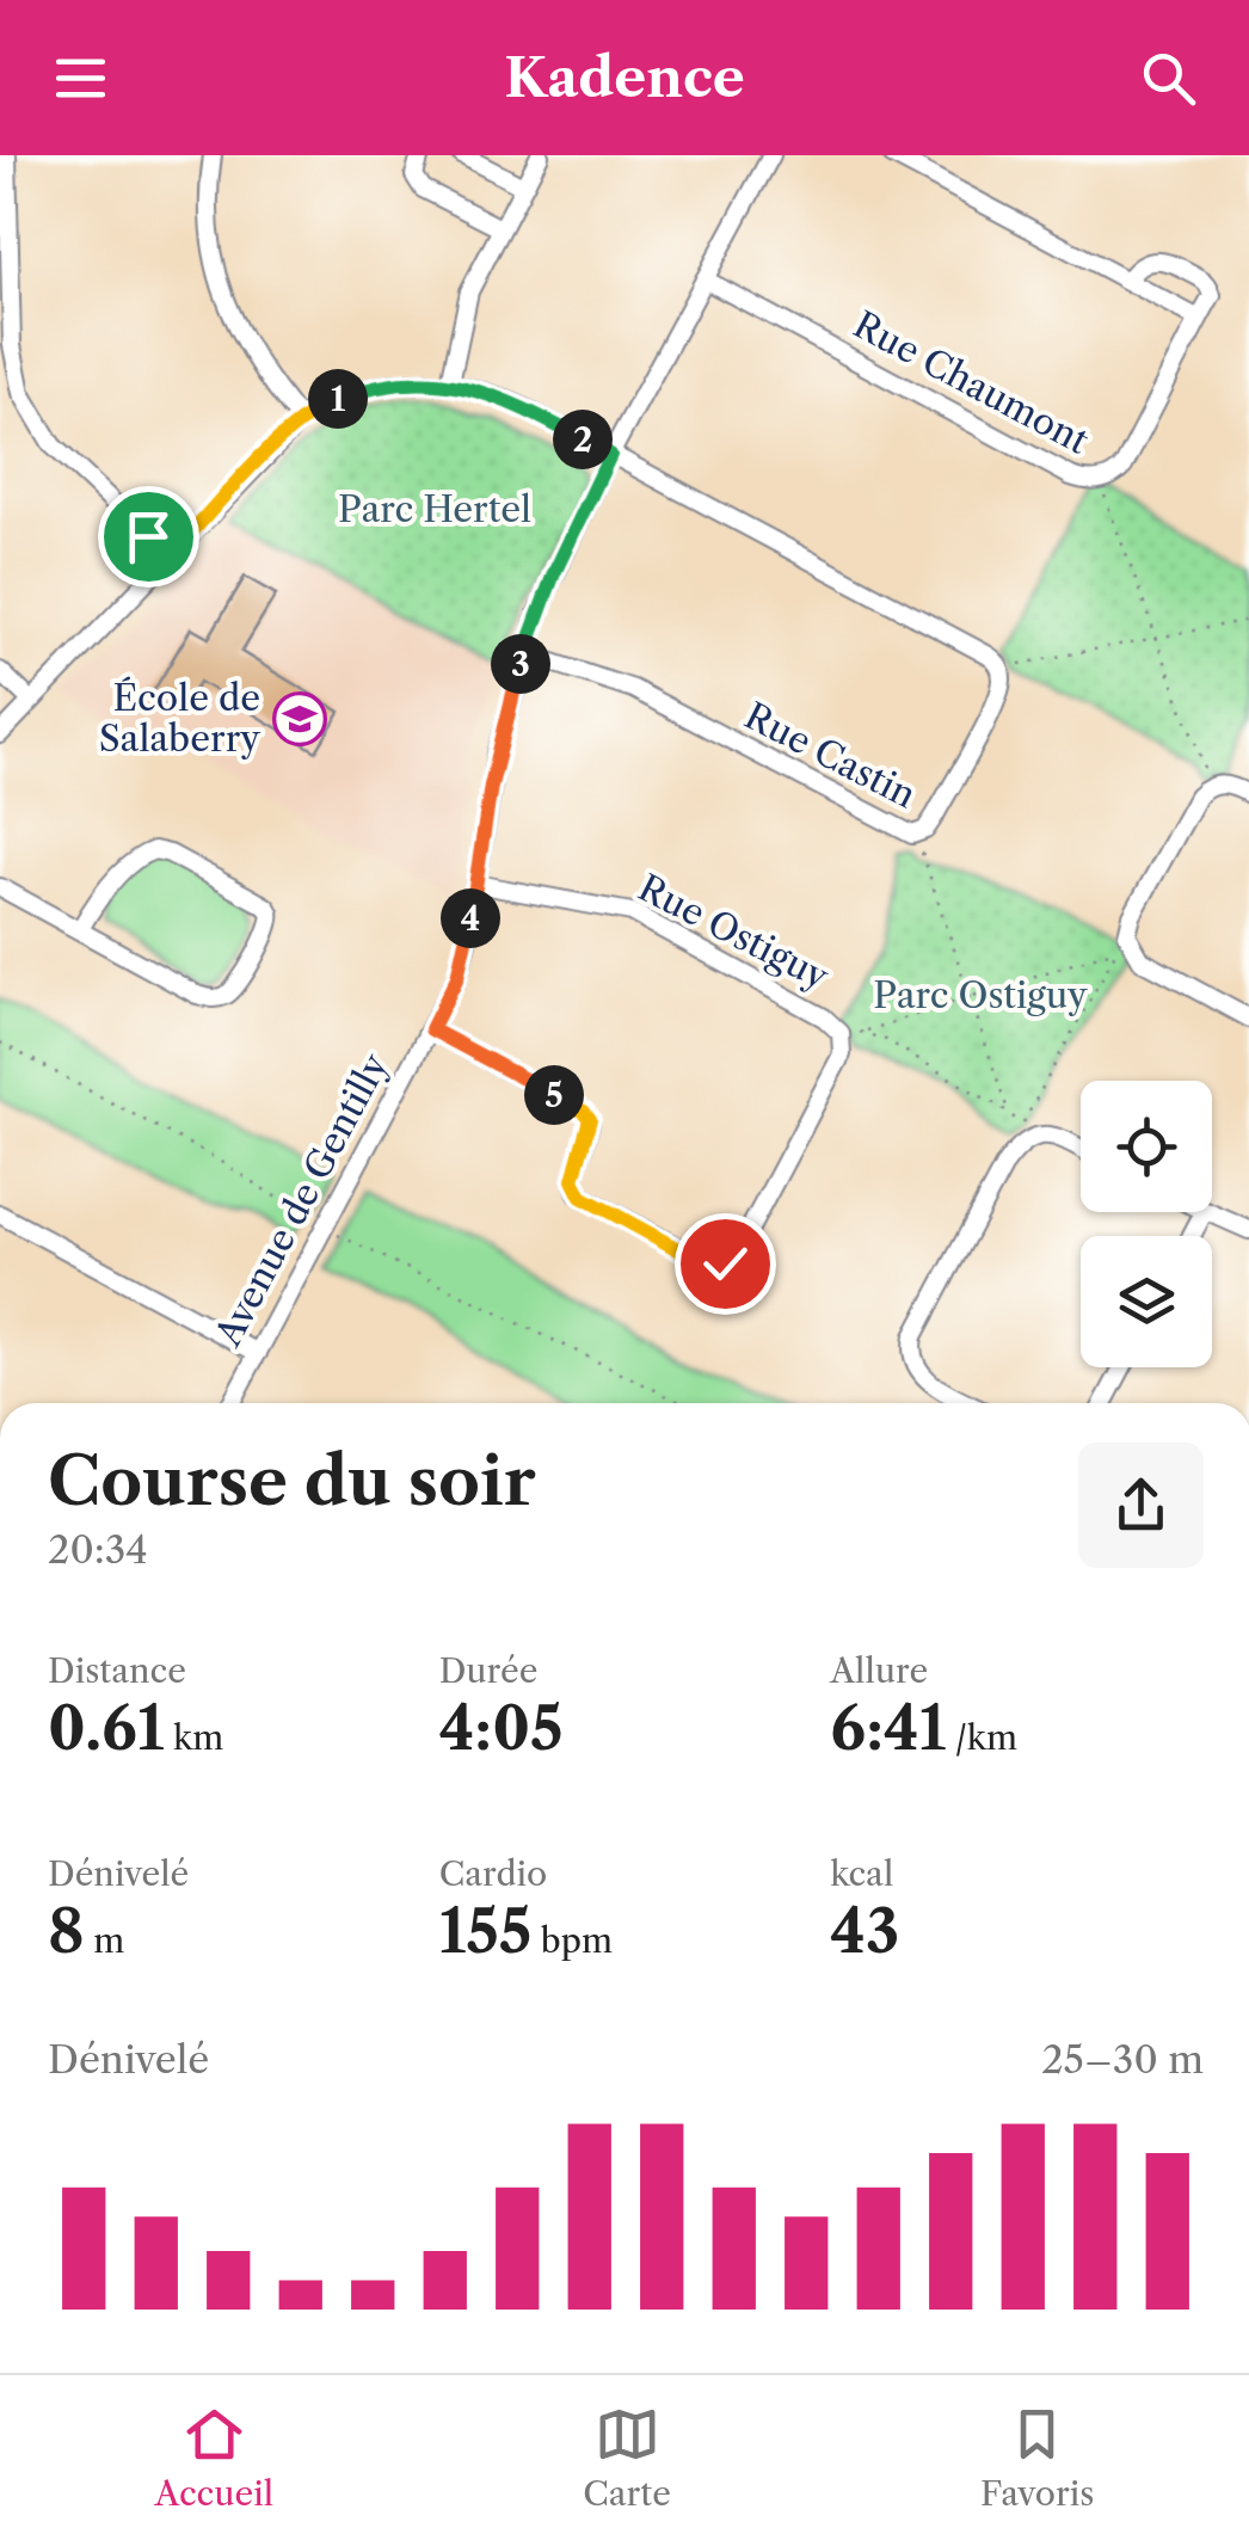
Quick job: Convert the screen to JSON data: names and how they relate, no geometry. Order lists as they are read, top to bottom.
{
  "streets": {
    "street": [
      "Rue Chaumont",
      "Rue Castin",
      "Rue Ostiguy",
      "Avenue de Gentilly"
    ]
  },
  "crossings": [
    ["Rue Chaumont", "Avenue de Gentilly"],
    ["Rue Castin", "Avenue de Gentilly"],
    ["Rue Ostiguy", "Avenue de Gentilly"]
  ],
  "parks": ["Parc Hertel", "Parc Ostiguy"],
  "places": {
    "school or university": ["École de Salaberry"]
  },
  "page": {
    "header": "Kadence",
    "pins": [
      "1",
      "2",
      "3",
      "4",
      "5"
    ],
    "heading": ["Course du soir", "20:34"],
    "stats": [
      ["Distance", "0.61 km"],
      ["Durée", "4:05"],
      ["Allure", "6:41 /km"],
      ["Dénivelé", "8 m"],
      ["Cardio", "155 bpm"],
      ["kcal", "43"]
    ],
    "chart": ["Dénivelé", "25–30 m"],
    "tabs": ["Accueil", "Carte", "Favoris"]
  }
}
